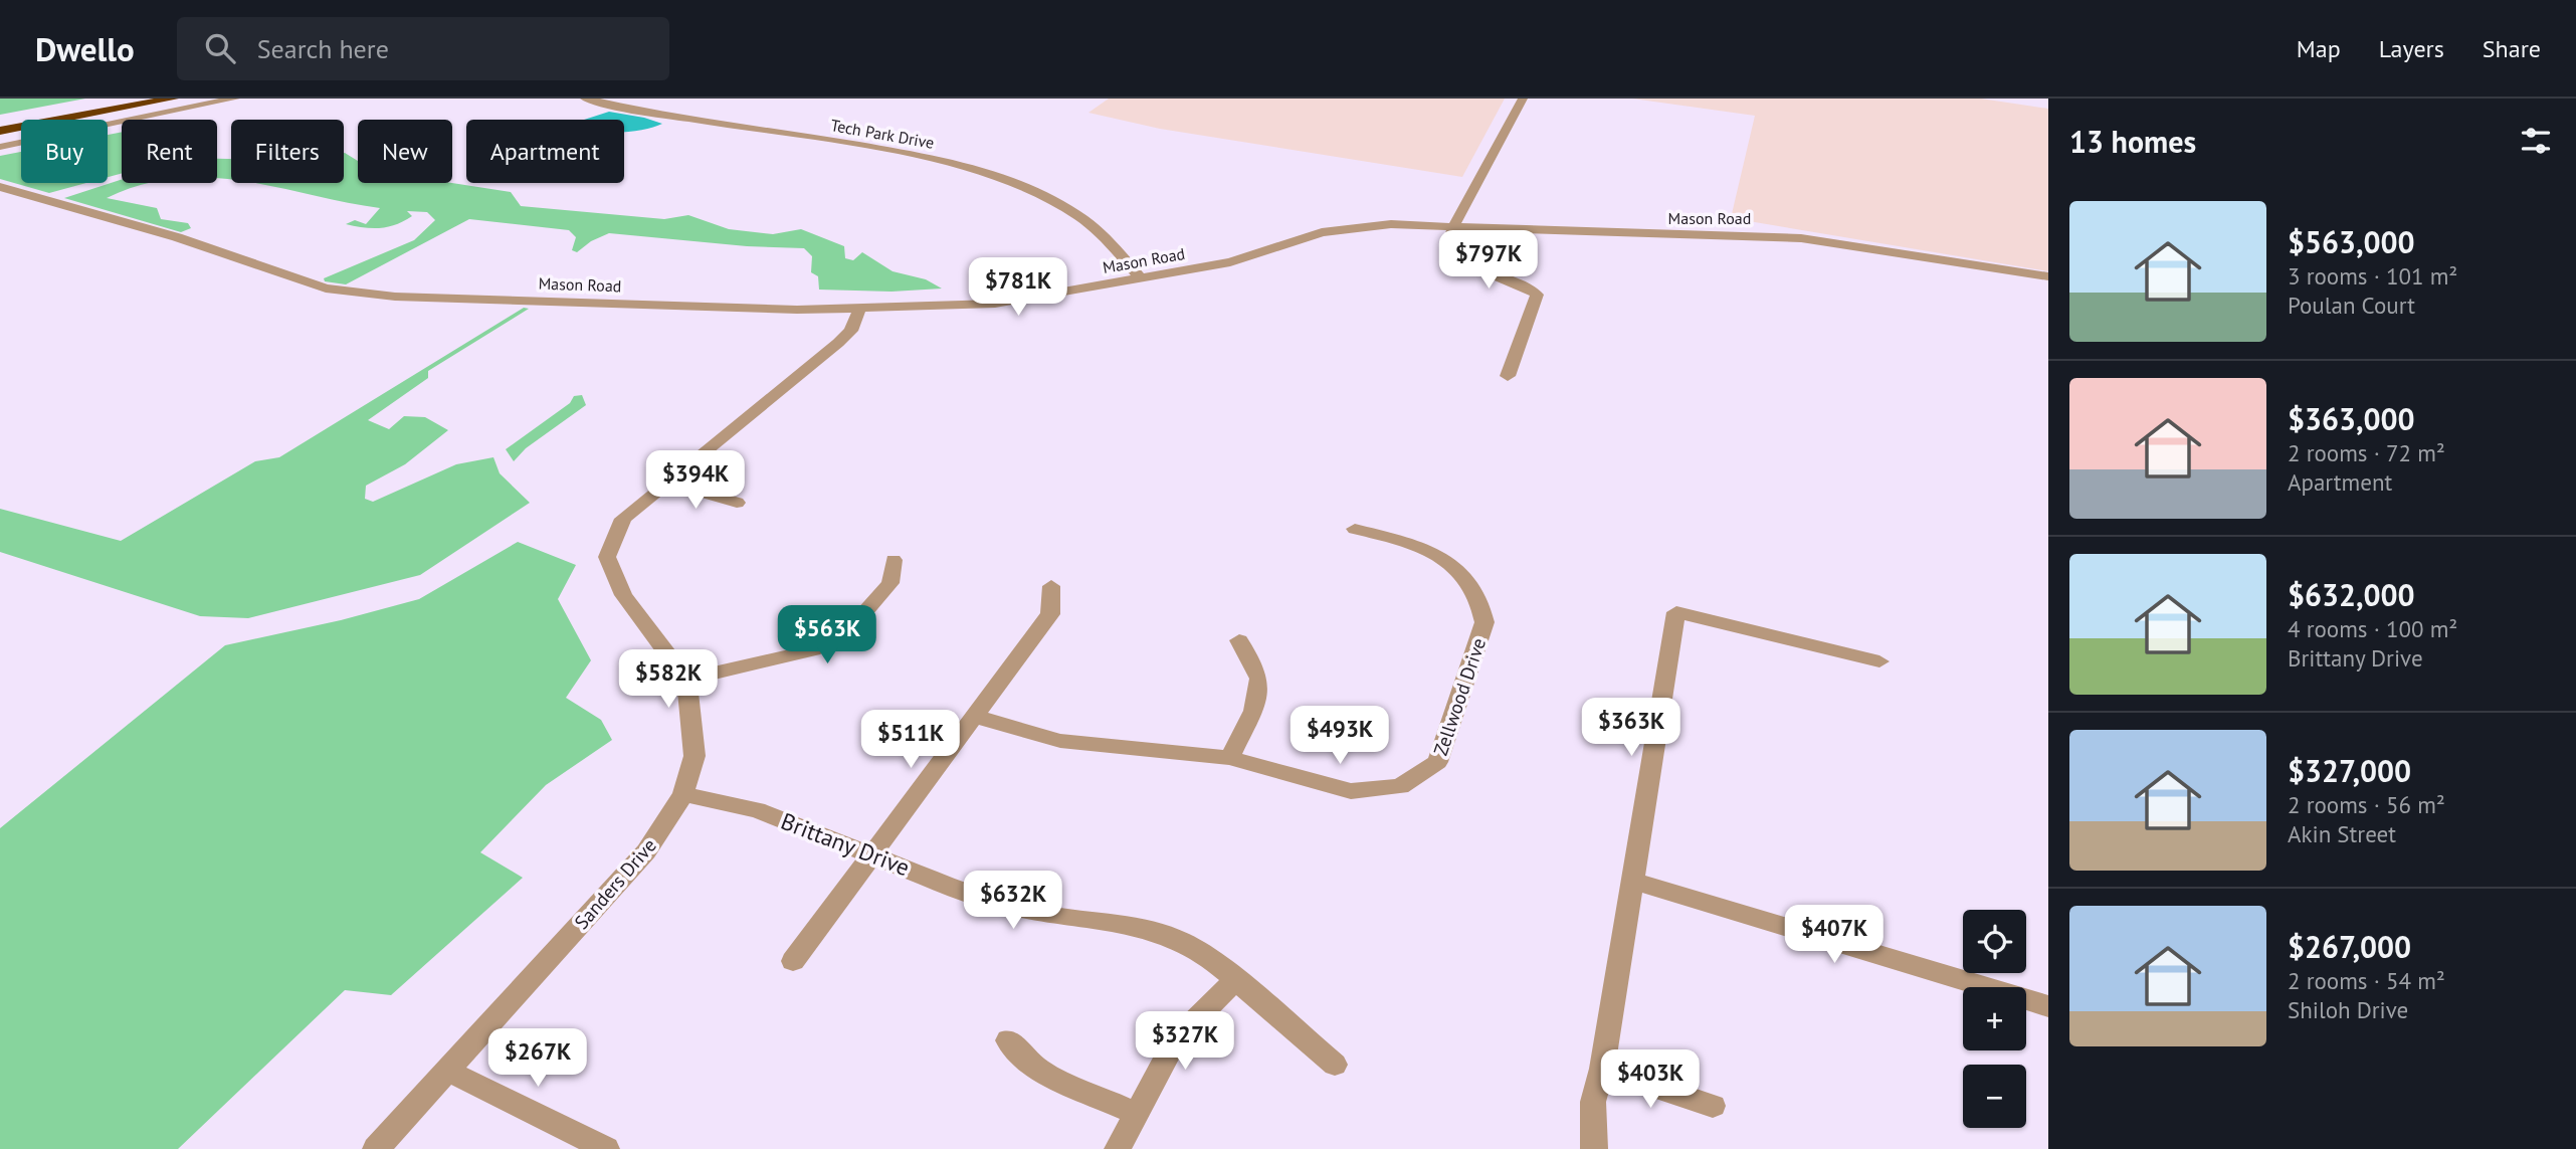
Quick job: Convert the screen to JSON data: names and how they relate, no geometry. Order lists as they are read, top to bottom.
{
  "streets": {
    "street": [
      "Tech Park Drive",
      "Mason Road",
      "Zellwood Drive",
      "Brittany Drive",
      "Sanders Drive"
    ]
  },
  "crossings": [
    ["Tech Park Drive", "Mason Road"],
    ["Brittany Drive", "Sanders Drive"]
  ],
  "page": {
    "header": "Dwello",
    "search": "Search here",
    "nav": ["Map", "Layers", "Share"],
    "heading": "13 homes",
    "chip": [
      "Buy",
      "Rent",
      "Filters",
      "New",
      "Apartment"
    ],
    "list": [
      {
        "name": "$563,000",
        "note": "3 rooms · 101 m² · Poulan Court"
      },
      {
        "name": "$363,000",
        "note": "2 rooms · 72 m² · Apartment"
      },
      {
        "name": "$632,000",
        "note": "4 rooms · 100 m² · Brittany Drive"
      },
      {
        "name": "$327,000",
        "note": "2 rooms · 56 m² · Akin Street"
      },
      {
        "name": "$267,000",
        "note": "2 rooms · 54 m² · Shiloh Drive"
      }
    ],
    "price": [
      "$797K",
      "$781K",
      "$394K",
      "$563K",
      "$582K",
      "$363K",
      "$493K",
      "$511K",
      "$632K",
      "$407K",
      "$327K",
      "$267K",
      "$403K"
    ],
    "map_buttons": ["+", "−"]
  }
}
